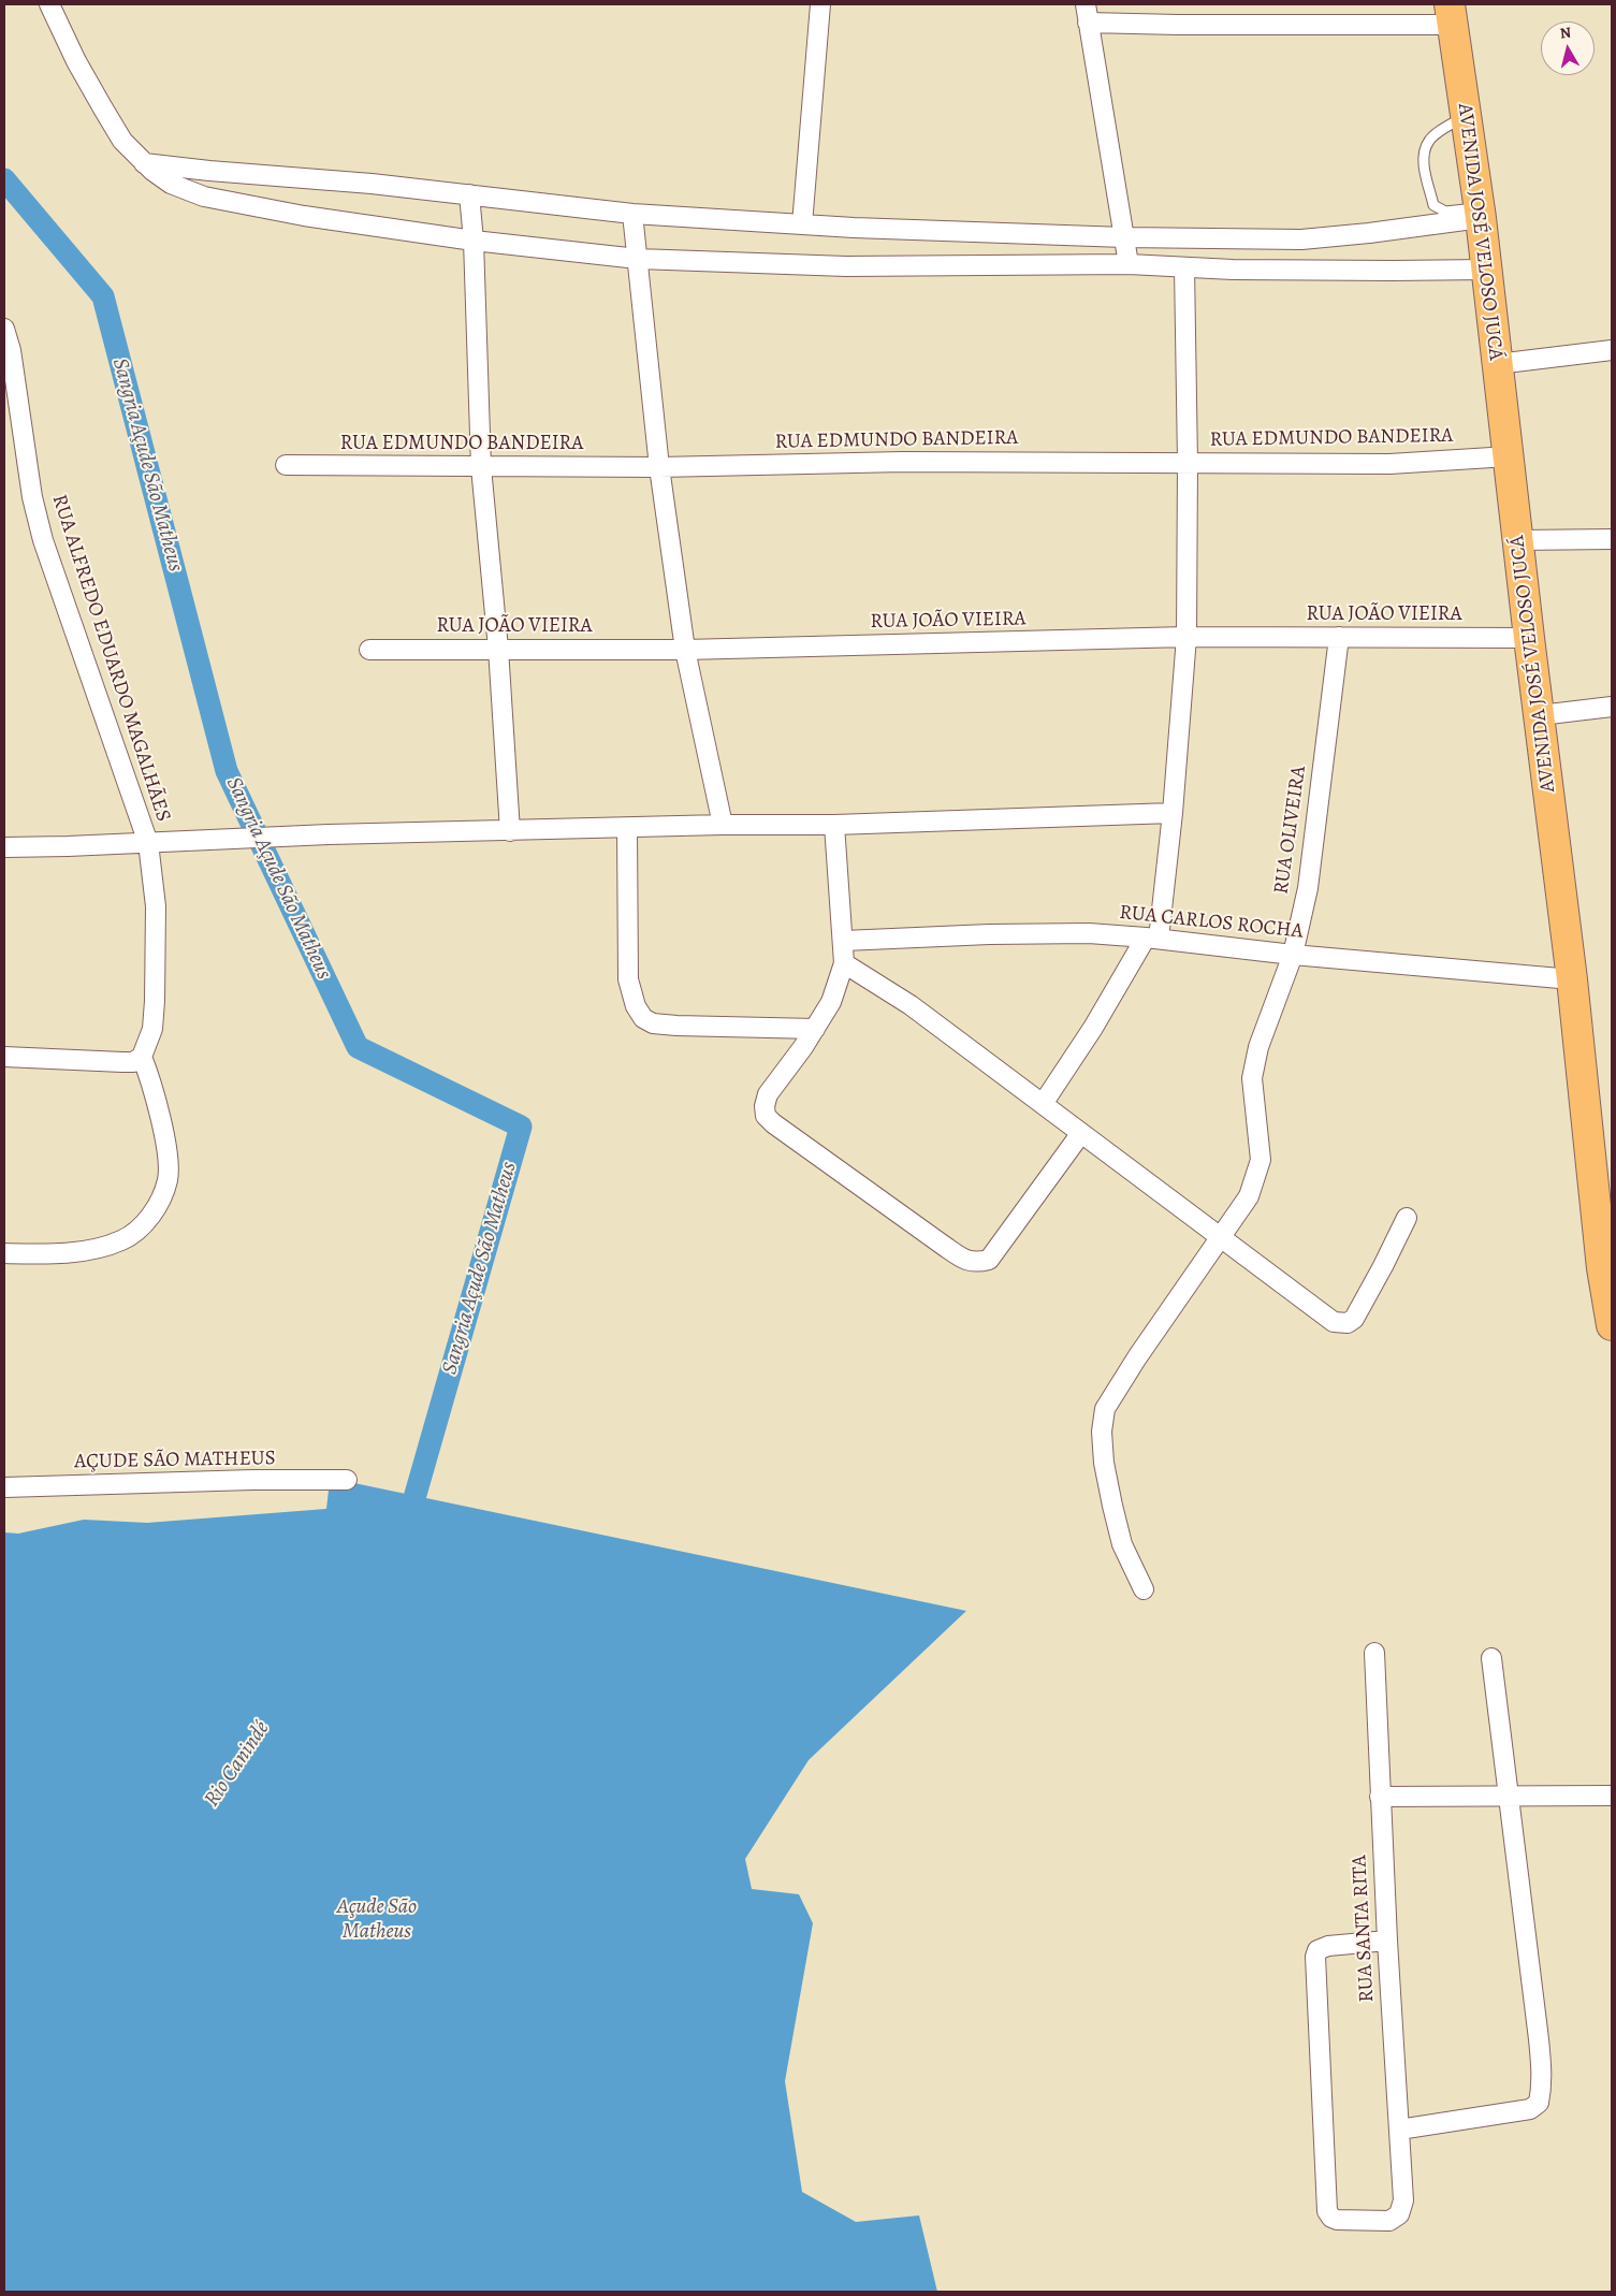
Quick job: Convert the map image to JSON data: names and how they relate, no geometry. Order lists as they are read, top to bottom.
{
  "streets": {
    "main road": ["AVENIDA JOSÉ VELOSO JUCÁ"],
    "street": [
      "RUA EDMUNDO BANDEIRA",
      "RUA JOÃO VIEIRA",
      "RUA ALFREDO EDUARDO MAGALHÃES",
      "RUA OLIVEIRA",
      "RUA CARLOS ROCHA",
      "AÇUDE SÃO MATHEUS",
      "RUA SANTA RITA"
    ]
  },
  "crossings": [
    ["AVENIDA JOSÉ VELOSO JUCÁ", "RUA EDMUNDO BANDEIRA"],
    ["AVENIDA JOSÉ VELOSO JUCÁ", "RUA JOÃO VIEIRA"],
    ["AVENIDA JOSÉ VELOSO JUCÁ", "RUA CARLOS ROCHA"],
    ["RUA JOÃO VIEIRA", "RUA OLIVEIRA"],
    ["RUA OLIVEIRA", "RUA CARLOS ROCHA"]
  ],
  "water": ["Sangria Açude São Matheus", "Rio Canindé", "Açude São Matheus"],
  "north": "top"
}
